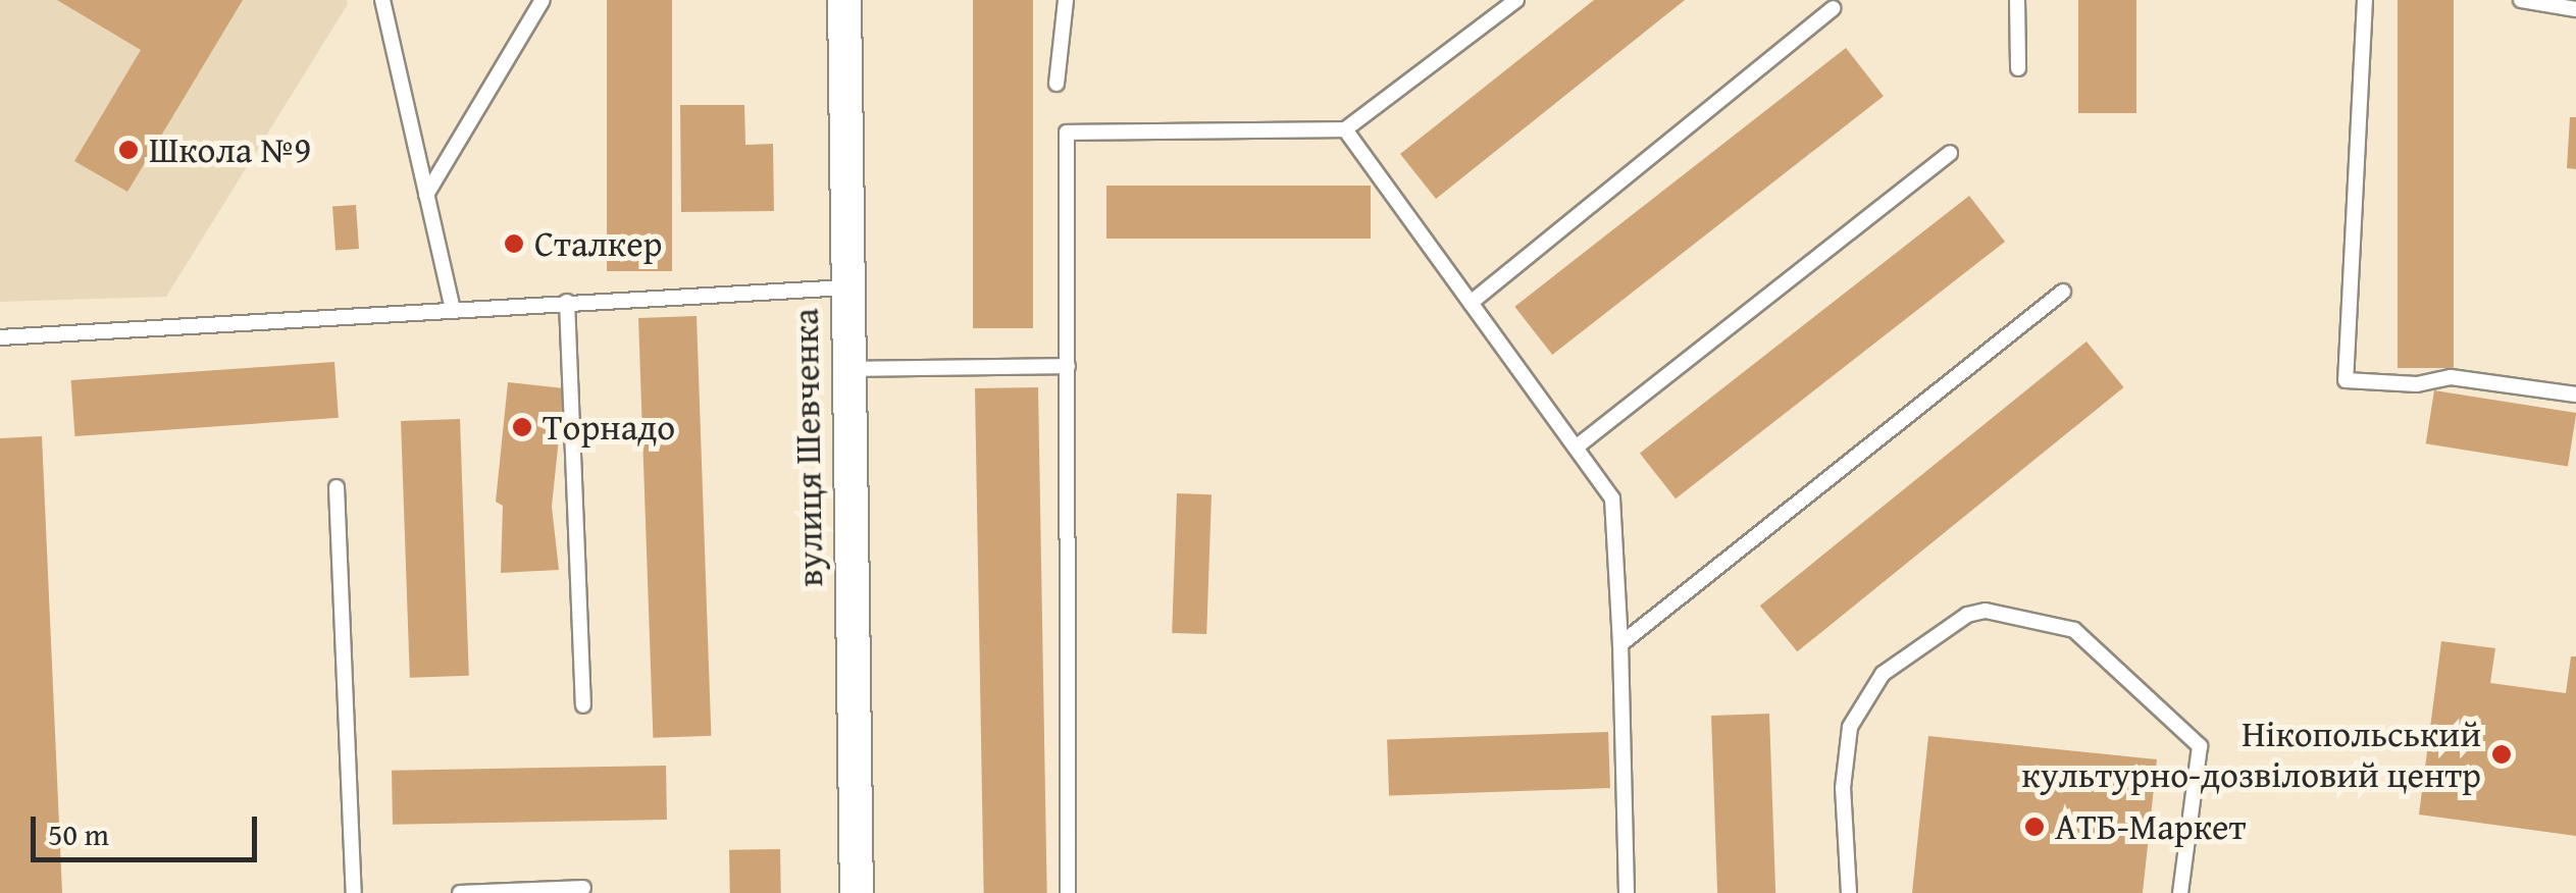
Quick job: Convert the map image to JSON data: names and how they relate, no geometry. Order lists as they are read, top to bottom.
{
  "streets": {
    "street": ["вулиця Шевченка"]
  },
  "places": [
    "Школа №9",
    "Сталкер",
    "Торнадо",
    "Нікопольський культурно-дозвіловий центр",
    "АТБ-Маркет"
  ],
  "scale_bar": "50 m"
}
